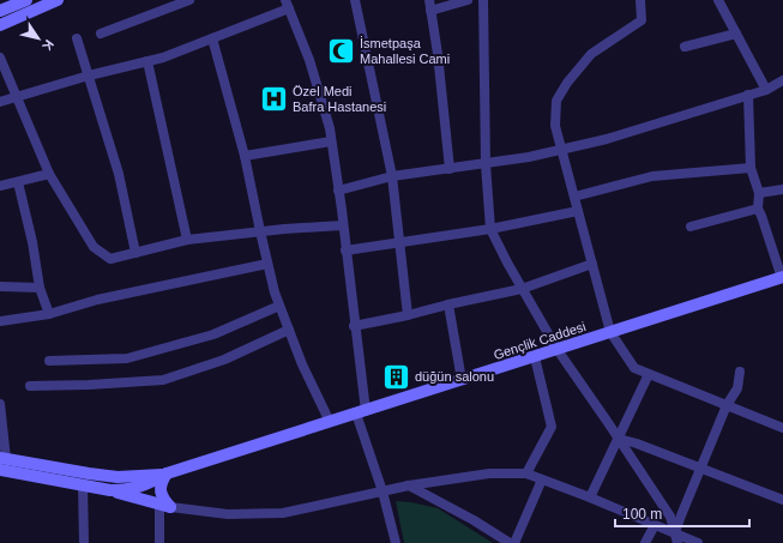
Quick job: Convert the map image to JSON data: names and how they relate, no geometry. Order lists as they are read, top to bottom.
{
  "streets": {
    "main road": ["Gençlik Caddesi"]
  },
  "places": {
    "mosque": ["İsmetpaşa Mahallesi Cami"],
    "hospital": ["Özel Medi Bafra Hastanesi"],
    "building": ["düğün salonu"]
  },
  "scale_bar": "100 m",
  "north": "bottom right"
}
